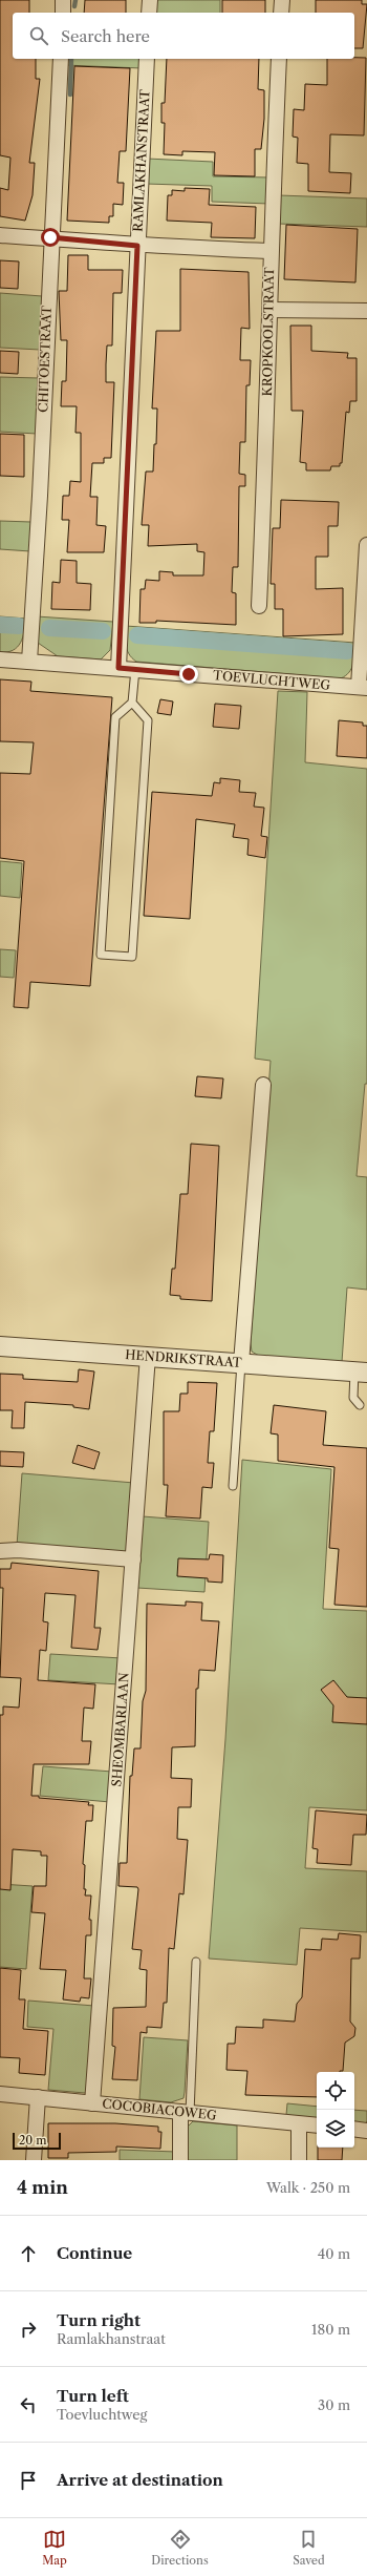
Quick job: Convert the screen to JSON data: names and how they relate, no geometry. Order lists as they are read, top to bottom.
{
  "streets": {
    "street": [
      "RAMLAKHANSTRAAT",
      "KROPKOOLSTRAAT",
      "CHITOESTRAAT",
      "TOEVLUCHTWEG",
      "HENDRIKSTRAAT",
      "SHEOMBARLAAN",
      "COCOBIACOWEG"
    ]
  },
  "crossings": [
    ["RAMLAKHANSTRAAT", "TOEVLUCHTWEG"],
    ["CHITOESTRAAT", "TOEVLUCHTWEG"],
    ["HENDRIKSTRAAT", "SHEOMBARLAAN"],
    ["SHEOMBARLAAN", "COCOBIACOWEG"]
  ],
  "scale_bar": "20 m",
  "page": {
    "search": "Search here",
    "scale": "20 m",
    "heading": ["4 min", "Walk · 250 m"],
    "list": [
      ["Continue", "40 m"],
      ["Turn right", "Ramlakhanstraat", "180 m"],
      ["Turn left", "Toevluchtweg", "30 m"],
      "Arrive at destination"
    ],
    "nav": ["Map", "Directions", "Saved"]
  }
}
